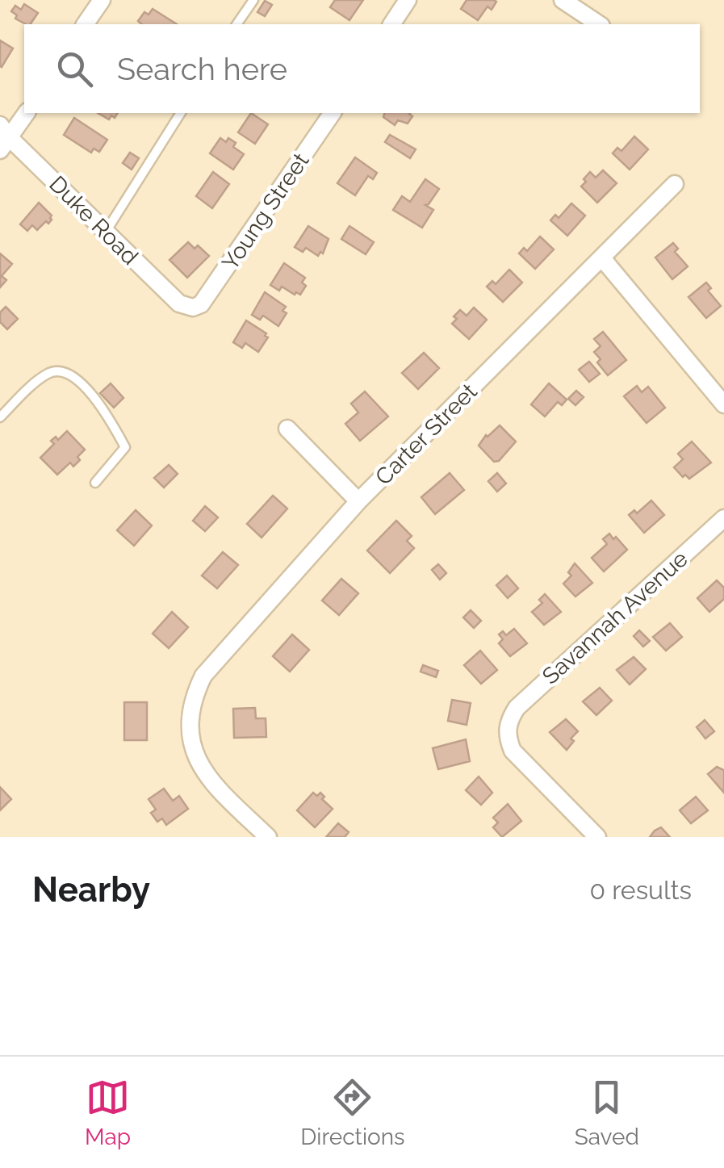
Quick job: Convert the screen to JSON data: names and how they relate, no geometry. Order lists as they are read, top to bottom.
{
  "streets": {
    "street": [
      "Young Street",
      "Duke Road",
      "Carter Street",
      "Savannah Avenue"
    ]
  },
  "crossings": [
    ["Young Street", "Duke Road"]
  ],
  "page": {
    "search": "Search here",
    "heading": ["Nearby", "0 results"],
    "nav": ["Map", "Directions", "Saved"]
  }
}
